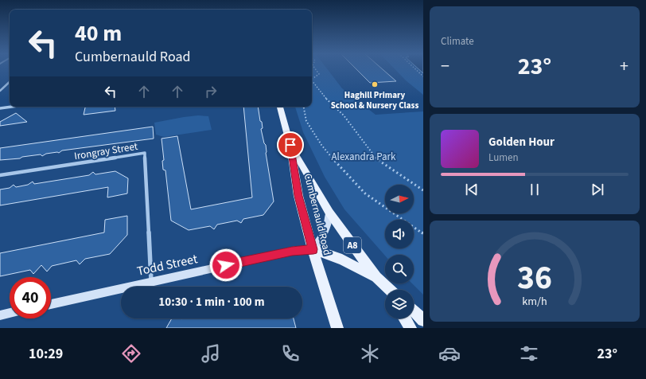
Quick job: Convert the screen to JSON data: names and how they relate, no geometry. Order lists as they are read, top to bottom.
{
  "streets": {
    "main road": ["Cumbernauld Road", "A8"],
    "street": ["Irongray Street", "Todd Street"]
  },
  "crossings": [
    ["Irongray Street", "Todd Street"],
    ["Cumbernauld Road", "A8"],
    ["Cumbernauld Road", "Todd Street"]
  ],
  "parks": ["Alexandra Park"],
  "places": ["Haghill Primary School & Nursery Class"],
  "north": "right",
  "page": {
    "tile": "Climate",
    "turn": ["40 m", "Cumbernauld Road"],
    "heat": ["−", "23°", "+"],
    "song": ["Golden Hour", "Lumen"],
    "limit": "40",
    "trip": "10:30 · 1 min · 100 m",
    "tabs": ["10:29", "23°"],
    "gauge": ["36", "km/h"]
  }
}
